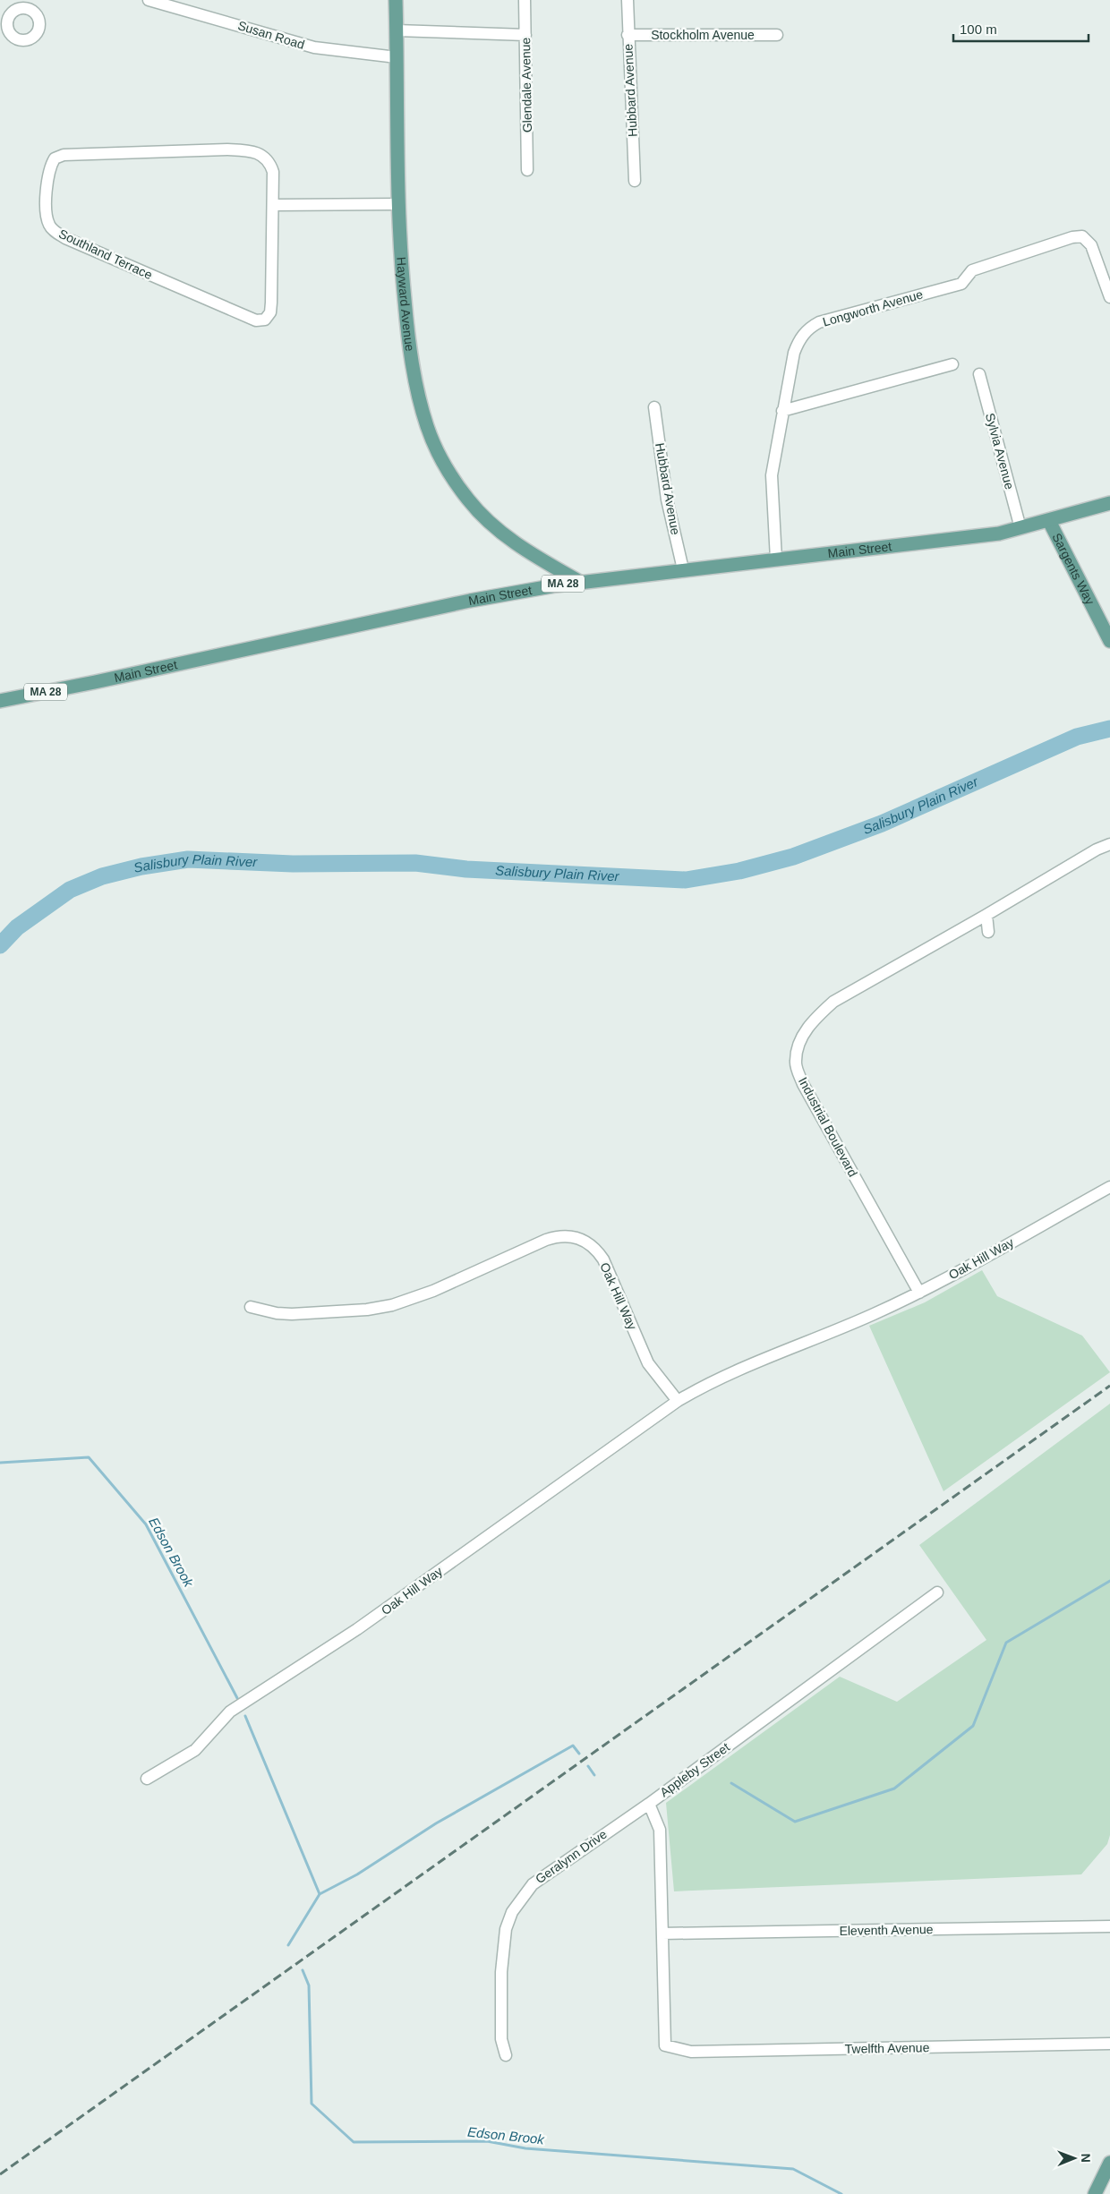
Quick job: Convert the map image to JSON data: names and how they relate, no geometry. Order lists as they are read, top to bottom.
{
  "streets": {
    "main road": [
      "Hayward Avenue",
      "Main Street",
      "Sargents Way",
      "MA 28"
    ],
    "street": [
      "Susan Road",
      "Stockholm Avenue",
      "Glendale Avenue",
      "Hubbard Avenue",
      "Southland Terrace",
      "Longworth Avenue",
      "Sylvia Avenue",
      "Industrial Boulevard",
      "Oak Hill Way",
      "Appleby Street",
      "Geralynn Drive",
      "Eleventh Avenue",
      "Twelfth Avenue"
    ]
  },
  "crossings": [
    ["Susan Road", "Hayward Avenue"],
    ["Stockholm Avenue", "Hubbard Avenue"],
    ["Hubbard Avenue", "Main Street"],
    ["Hayward Avenue", "Main Street"],
    ["Longworth Avenue", "Main Street"],
    ["Sylvia Avenue", "Main Street"],
    ["Main Street", "Sargents Way"],
    ["Industrial Boulevard", "Oak Hill Way"],
    ["Appleby Street", "Geralynn Drive"],
    ["Appleby Street", "Eleventh Avenue"],
    ["Appleby Street", "Twelfth Avenue"]
  ],
  "water": ["Salisbury Plain River", "Edson Brook"],
  "scale_bar": "100 m",
  "north": "right"
}
